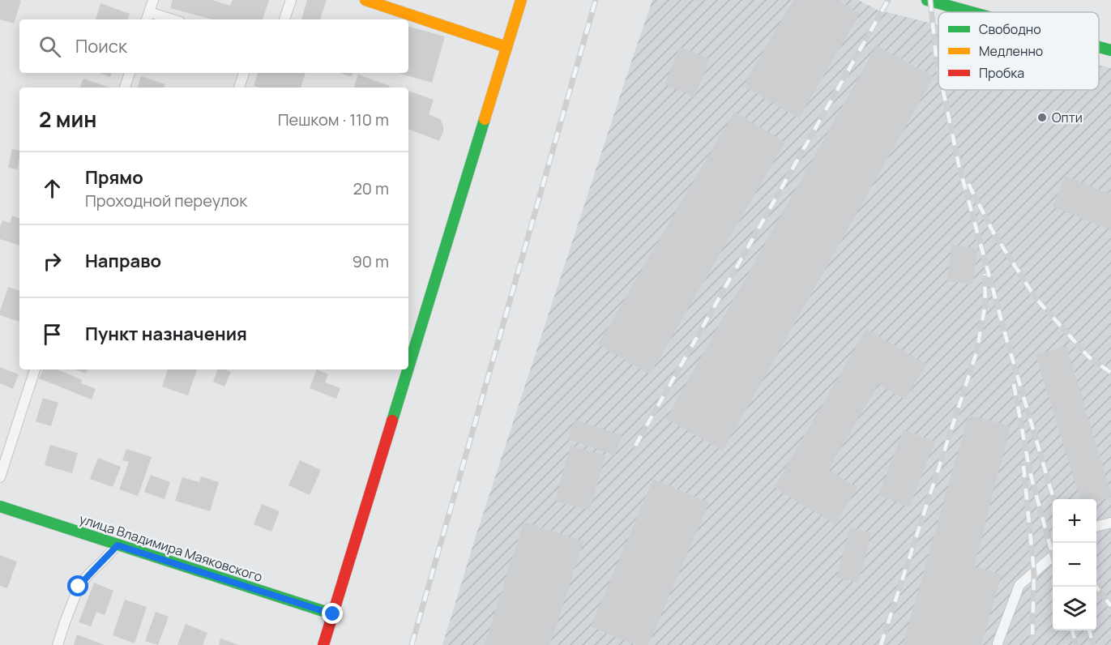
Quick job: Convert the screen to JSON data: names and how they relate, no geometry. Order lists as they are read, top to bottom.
{
  "streets": {
    "main road": ["улица Владимира Маяковского"]
  },
  "places": ["Опти"],
  "legend": ["Свободно", "Медленно", "Пробка"],
  "page": {
    "search": "Поиск",
    "heading": ["2 мин", "Пешком · 110 m"],
    "list": [
      ["Прямо", "Проходной переулок", "20 m"],
      ["Направо", "90 m"],
      "Пункт назначения"
    ],
    "map_buttons": ["+", "−"]
  }
}
